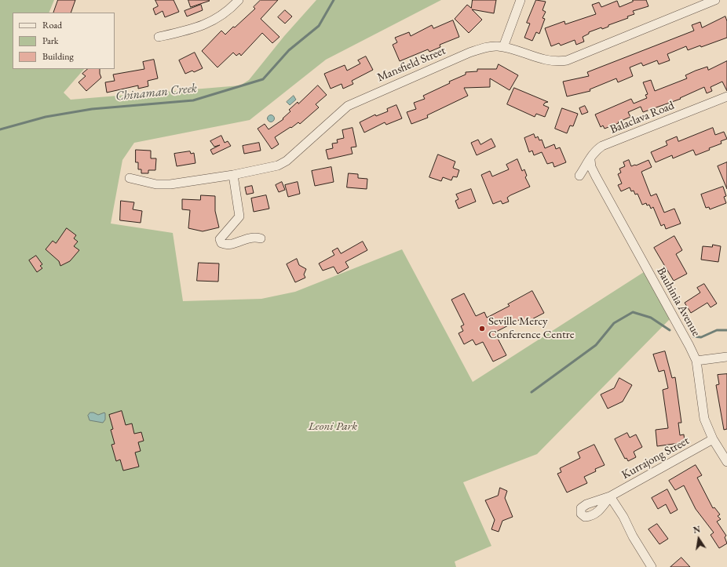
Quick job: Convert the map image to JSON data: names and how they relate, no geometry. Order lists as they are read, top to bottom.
{
  "streets": {
    "street": [
      "Mansfield Street",
      "Balaclava Road",
      "Bauhinia Avenue",
      "Kurrajong Street"
    ]
  },
  "crossings": [
    ["Balaclava Road", "Bauhinia Avenue"],
    ["Bauhinia Avenue", "Kurrajong Street"]
  ],
  "water": ["Chinaman Creek"],
  "parks": ["Leoni Park"],
  "places": ["Seville Mercy Conference Centre"],
  "legend": ["Road", "Park", "Building"],
  "north": "top"
}
